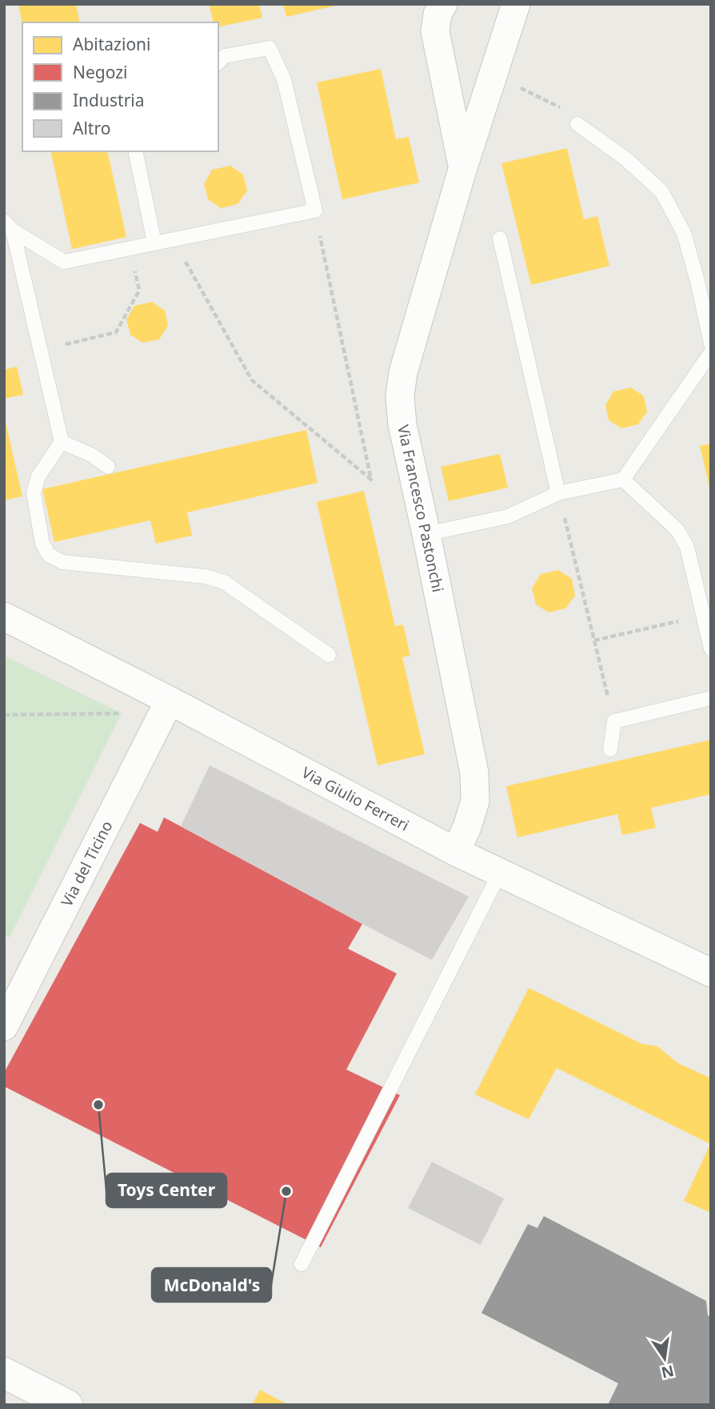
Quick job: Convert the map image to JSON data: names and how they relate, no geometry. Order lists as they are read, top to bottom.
{
  "streets": {
    "street": ["Via Francesco Pastonchi", "Via Giulio Ferreri", "Via del Ticino"]
  },
  "crossings": [
    ["Via Francesco Pastonchi", "Via Giulio Ferreri"],
    ["Via Giulio Ferreri", "Via del Ticino"]
  ],
  "places": ["Toys Center", "McDonald's"],
  "legend": [
    "Abitazioni",
    "Negozi",
    "Industria",
    "Altro"
  ],
  "north": "bottom"
}
